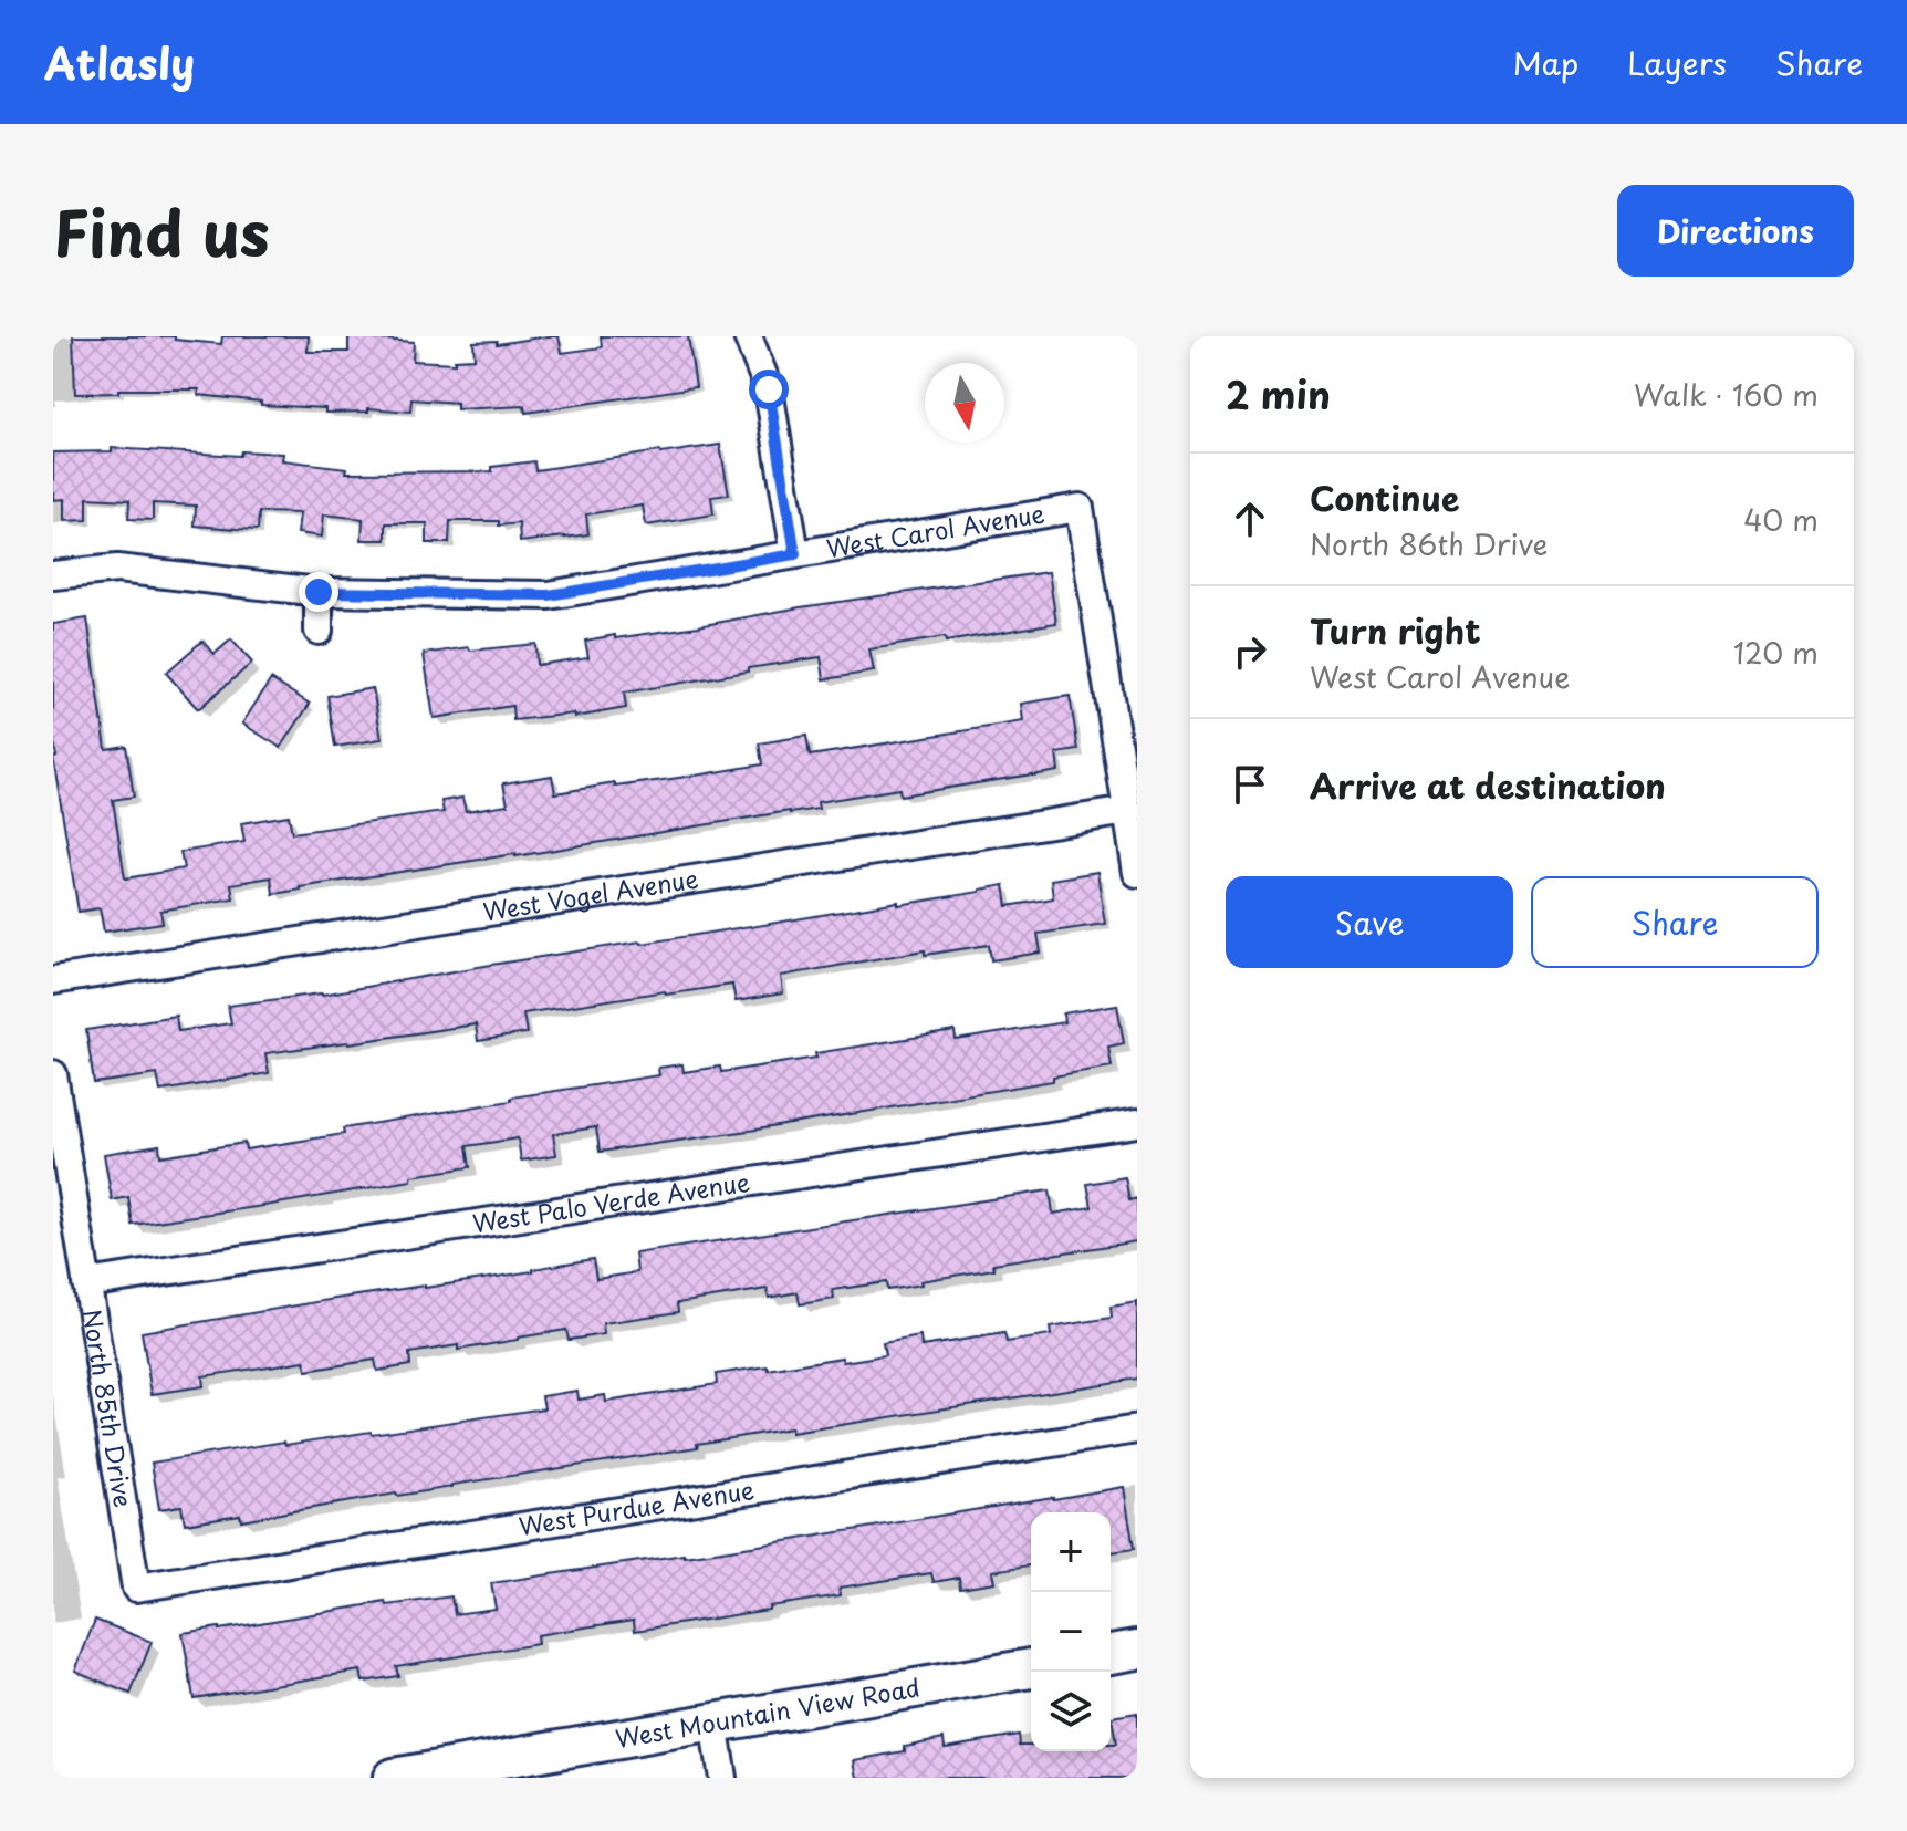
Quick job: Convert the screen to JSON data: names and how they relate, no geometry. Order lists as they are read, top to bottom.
{
  "streets": {
    "street": [
      "West Carol Avenue",
      "West Vogel Avenue",
      "West Palo Verde Avenue",
      "North 85th Drive",
      "West Purdue Avenue",
      "West Mountain View Road"
    ]
  },
  "crossings": [
    ["West Carol Avenue", "West Vogel Avenue"],
    ["West Palo Verde Avenue", "North 85th Drive"],
    ["North 85th Drive", "West Purdue Avenue"]
  ],
  "north": "bottom",
  "page": {
    "header": "Atlasly",
    "nav": ["Map", "Layers", "Share"],
    "title": "Find us",
    "buttons": [
      "Directions",
      ["Save", "Share"]
    ],
    "heading": ["2 min", "Walk · 160 m"],
    "list": [
      ["Continue", "North 86th Drive", "40 m"],
      ["Turn right", "West Carol Avenue", "120 m"],
      "Arrive at destination"
    ],
    "map_buttons": ["+", "−"]
  }
}
